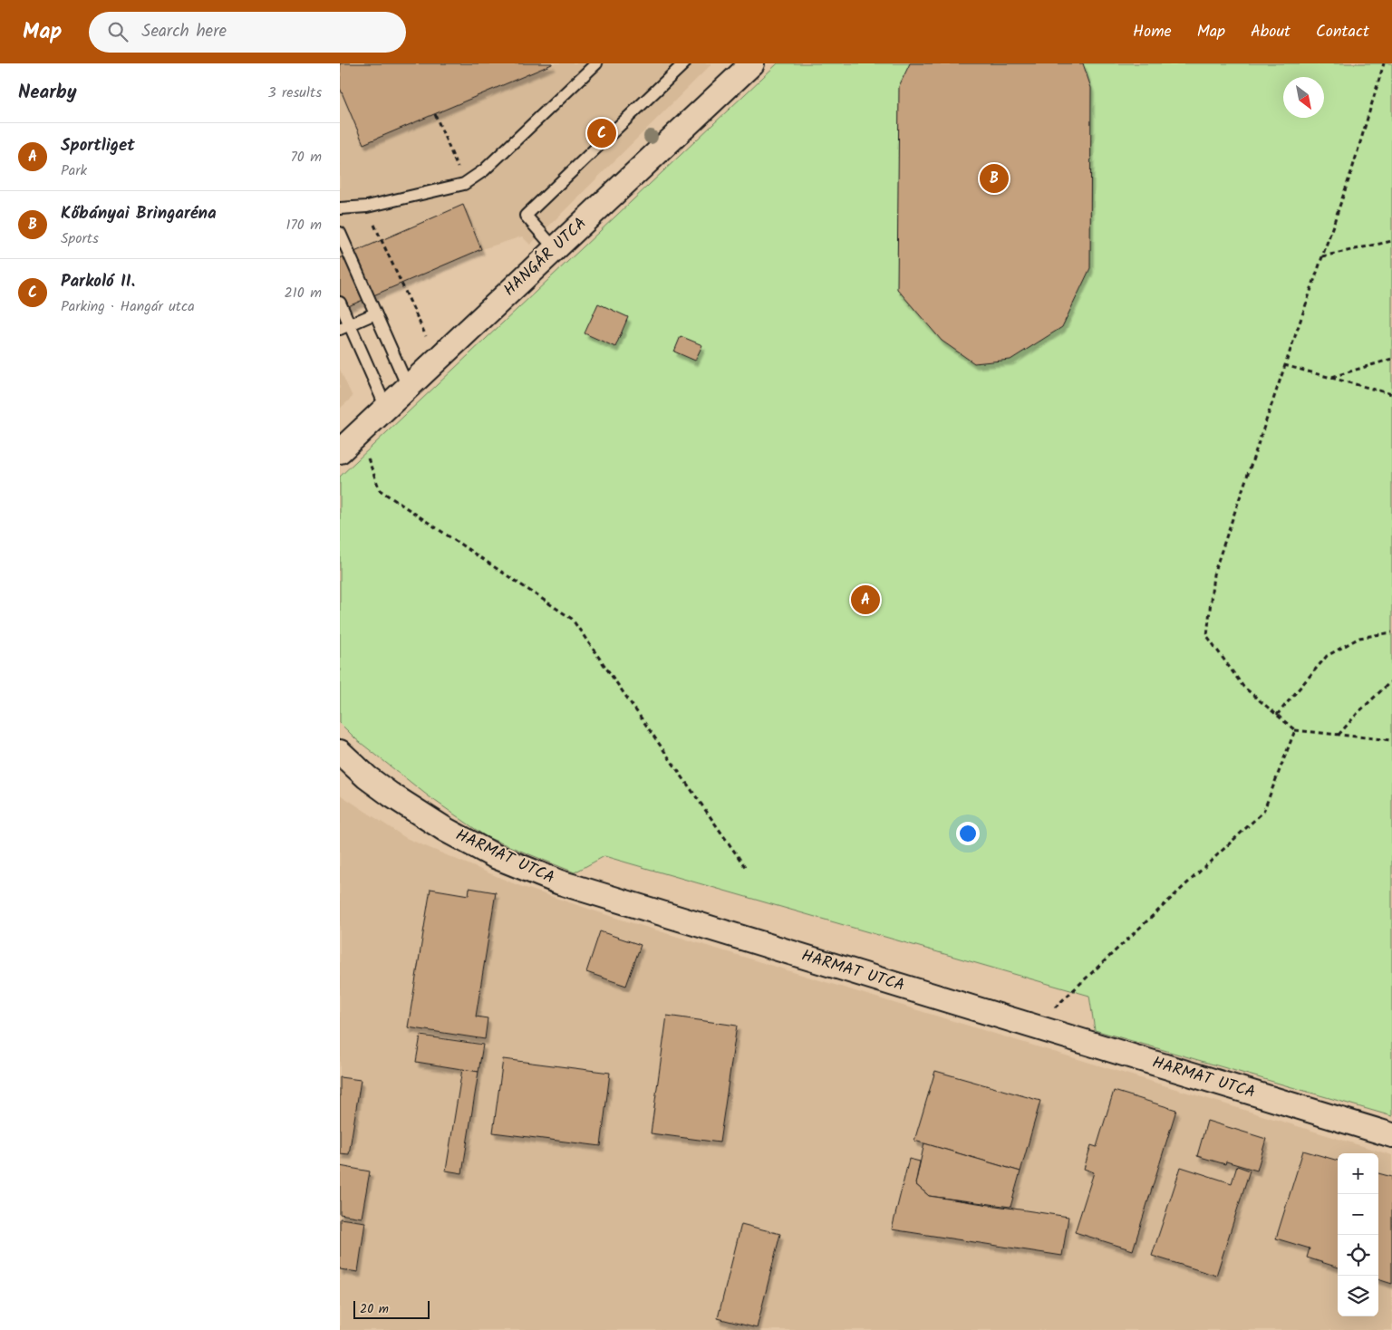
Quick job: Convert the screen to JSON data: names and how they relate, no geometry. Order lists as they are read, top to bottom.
{
  "streets": {
    "street": ["HANGÁR UTCA", "HARMAT UTCA"]
  },
  "scale_bar": "20 m",
  "north": "bottom right",
  "page": {
    "header": "Map",
    "search": "Search here",
    "nav": [
      "Home",
      "Map",
      "About",
      "Contact"
    ],
    "heading": ["Nearby", "3 results"],
    "pins": ["C", "B", "A"],
    "list": [
      {
        "mark": "A",
        "name": "Sportliget",
        "note": "Park",
        "value": "70 m"
      },
      {
        "mark": "B",
        "name": "Kőbányai Bringaréna",
        "note": "Sports",
        "value": "170 m"
      },
      {
        "mark": "C",
        "name": "Parkoló II.",
        "note": "Parking · Hangár utca",
        "value": "210 m"
      }
    ],
    "map_buttons": ["+", "−"],
    "scale": "20 m"
  }
}
